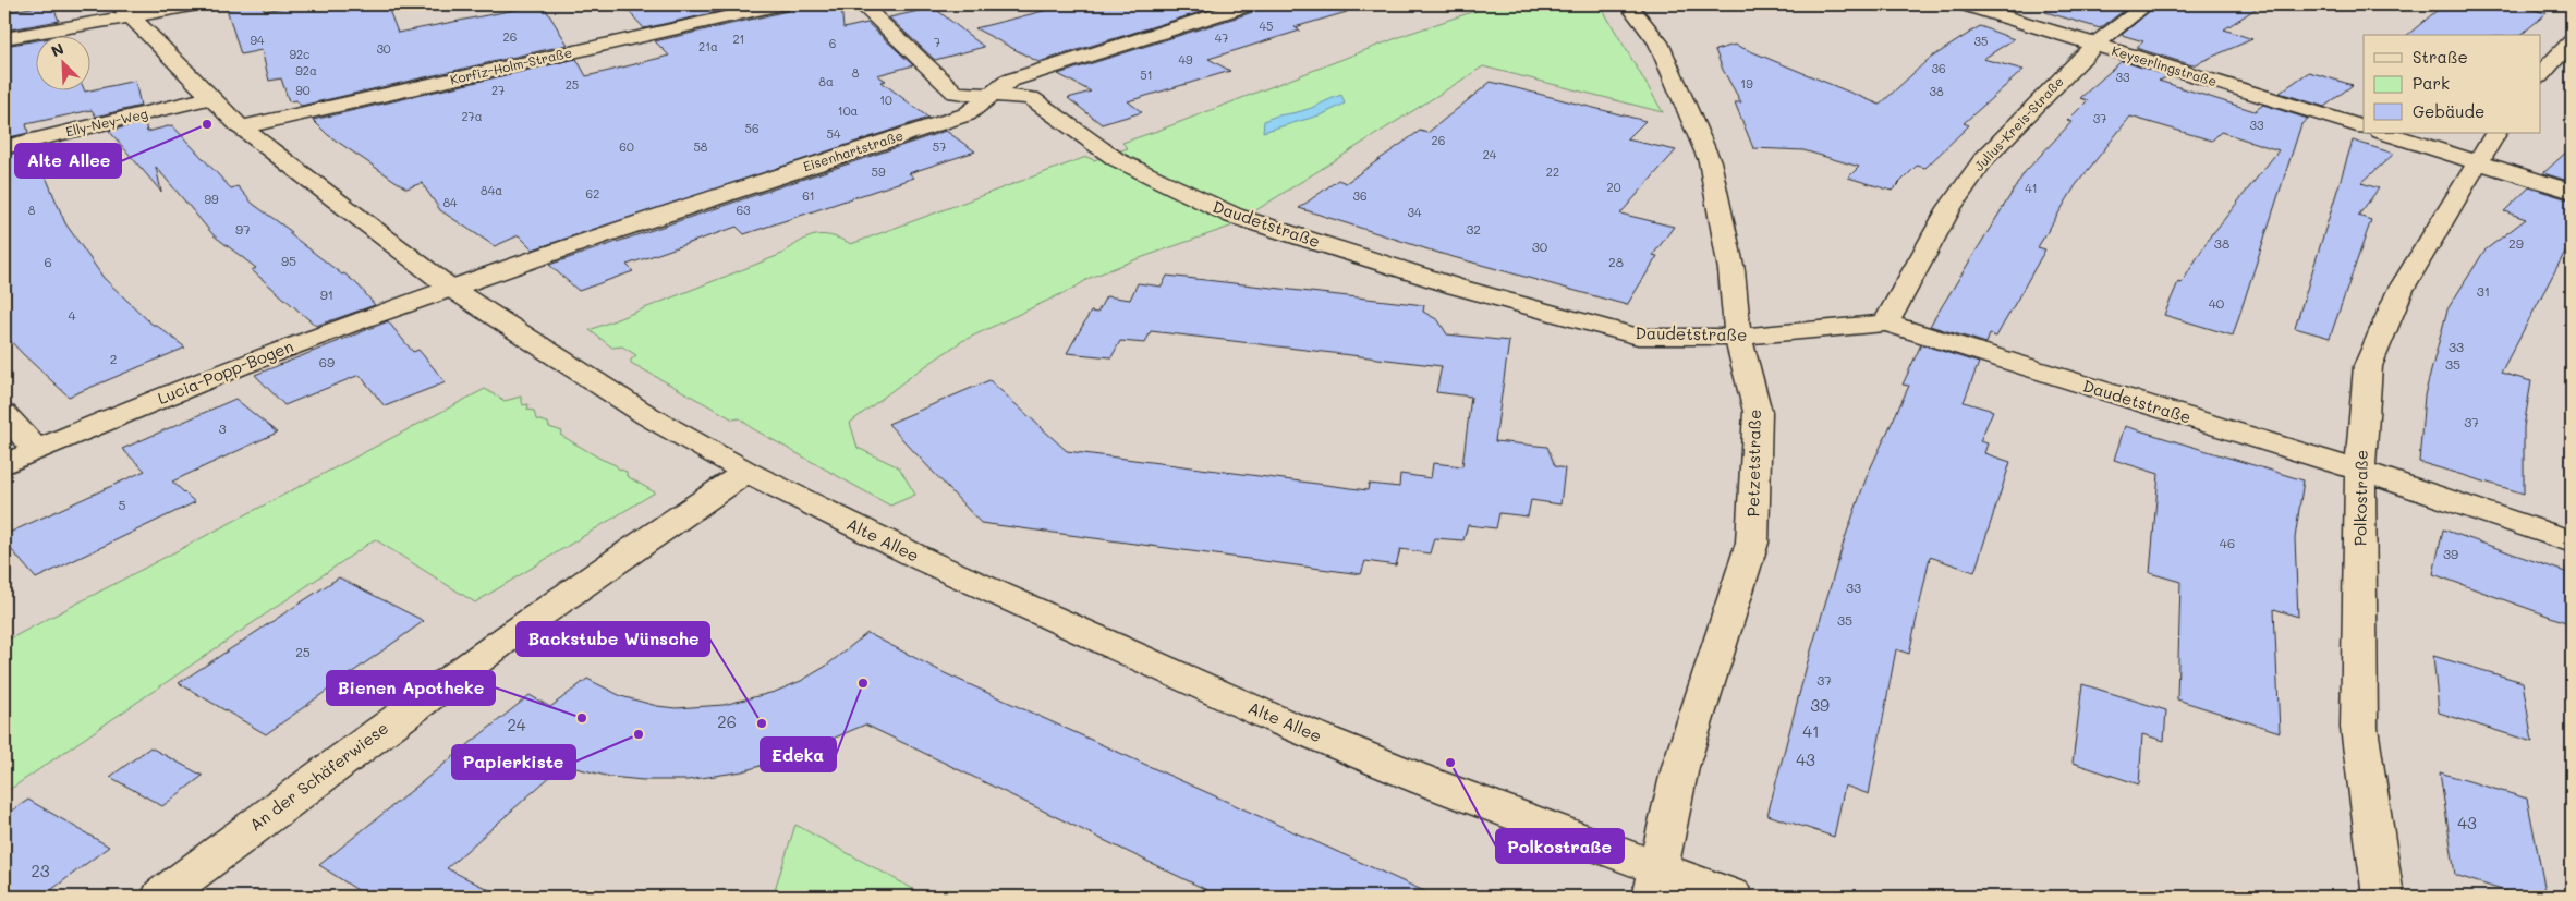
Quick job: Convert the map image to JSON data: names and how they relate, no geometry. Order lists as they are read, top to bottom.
{
  "streets": {
    "street": [
      "Korfiz-Holm-Straße",
      "Keyserlingstraße",
      "Elly-Ney-Weg",
      "Julius-Kreis-Straße",
      "Eisenhartstraße",
      "Daudetstraße",
      "Lucia-Popp-Bogen",
      "Petzetstraße",
      "Polkostraße",
      "Alte Allee",
      "An der Schäferwiese"
    ]
  },
  "crossings": [
    ["Korfiz-Holm-Straße", "Alte Allee"],
    ["Keyserlingstraße", "Julius-Kreis-Straße"],
    ["Elly-Ney-Weg", "Alte Allee"],
    ["Julius-Kreis-Straße", "Daudetstraße"],
    ["Eisenhartstraße", "Daudetstraße"],
    ["Eisenhartstraße", "Lucia-Popp-Bogen"],
    ["Eisenhartstraße", "Alte Allee"],
    ["Daudetstraße", "Petzetstraße"],
    ["Daudetstraße", "Polkostraße"],
    ["Lucia-Popp-Bogen", "Alte Allee"],
    ["Petzetstraße", "Alte Allee"],
    ["Alte Allee", "An der Schäferwiese"]
  ],
  "places": [
    "Alte Allee",
    "Edeka",
    "Bienen Apotheke",
    "Backstube Wünsche",
    "Papierkiste",
    "Polkostraße"
  ],
  "house_numbers": [
    "45",
    "26",
    "47",
    "21",
    "94",
    "35",
    "7",
    "6",
    "21a",
    "30",
    "92c",
    "49",
    "36",
    "92a",
    "8",
    "51",
    "33",
    "8a",
    "19",
    "25",
    "90",
    "27",
    "38",
    "10",
    "10a",
    "27a",
    "37",
    "33",
    "56",
    "54",
    "26",
    "60",
    "58",
    "57",
    "24",
    "59",
    "22",
    "20",
    "41",
    "84a",
    "62",
    "61",
    "36",
    "99",
    "84",
    "8",
    "63",
    "34",
    "97",
    "32",
    "38",
    "29",
    "30",
    "95",
    "6",
    "28",
    "31",
    "91",
    "40",
    "4",
    "33",
    "2",
    "69",
    "35",
    "37",
    "3",
    "5",
    "46",
    "39",
    "33",
    "35",
    "25",
    "37",
    "39",
    "26",
    "24",
    "41",
    "43",
    "43",
    "23"
  ],
  "legend": ["Straße", "Park", "Gebäude"],
  "north": "top left"
}
